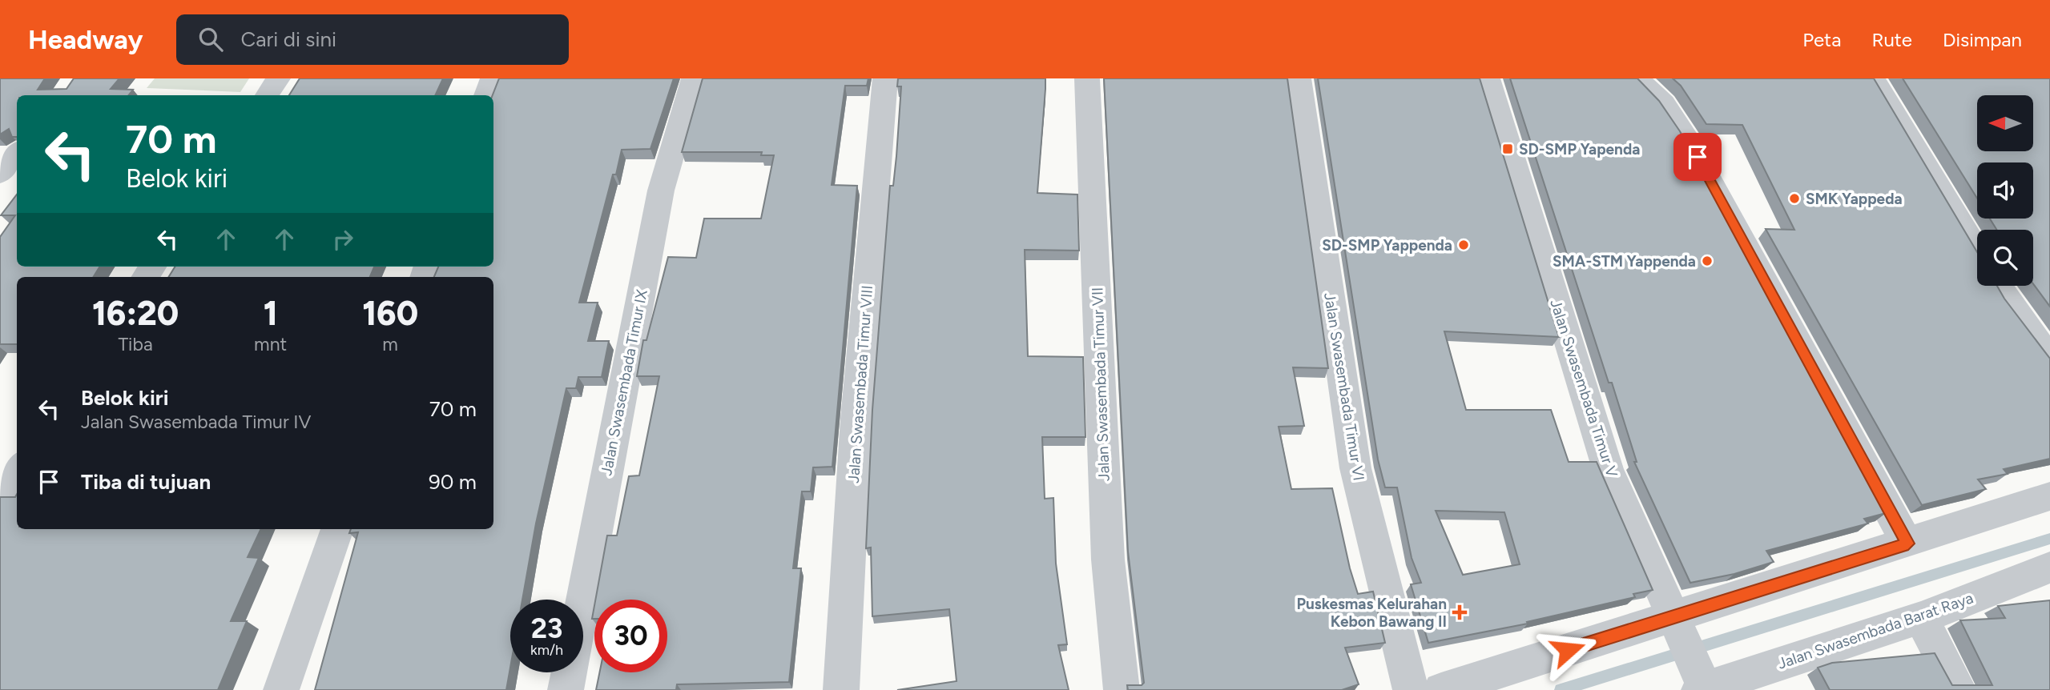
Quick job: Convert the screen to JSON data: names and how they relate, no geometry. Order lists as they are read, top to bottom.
{
  "streets": {
    "street": [
      "Jalan Swasembada Timur IX",
      "Jalan Swasembada Timur VIII",
      "Jalan Swasembada Timur VII",
      "Jalan Swasembada Timur VI",
      "Jalan Swasembada Timur V",
      "Jalan Swasembada Barat Raya"
    ]
  },
  "crossings": [
    ["Jalan Swasembada Timur V", "Jalan Swasembada Barat Raya"]
  ],
  "places": {
    "transit": ["SD-SMP Yapenda"],
    "other": ["SMK Yappeda", "SD-SMP Yappenda", "SMA-STM Yappenda"],
    "health": ["Puskesmas Kelurahan Kebon Bawang II"]
  },
  "north": "left",
  "page": {
    "header": "Headway",
    "search": "Cari di sini",
    "nav": ["Peta", "Rute", "Disimpan"],
    "turn": ["70 m", "Belok kiri"],
    "eta": [
      "16:20",
      "Tiba",
      "1",
      "mnt",
      "160",
      "m"
    ],
    "list": [
      {
        "name": "Belok kiri",
        "note": "Jalan Swasembada Timur IV",
        "value": "70 m"
      },
      {
        "name": "Tiba di tujuan",
        "value": "90 m"
      }
    ],
    "speed": "23 km/h",
    "limit": "30"
  }
}
